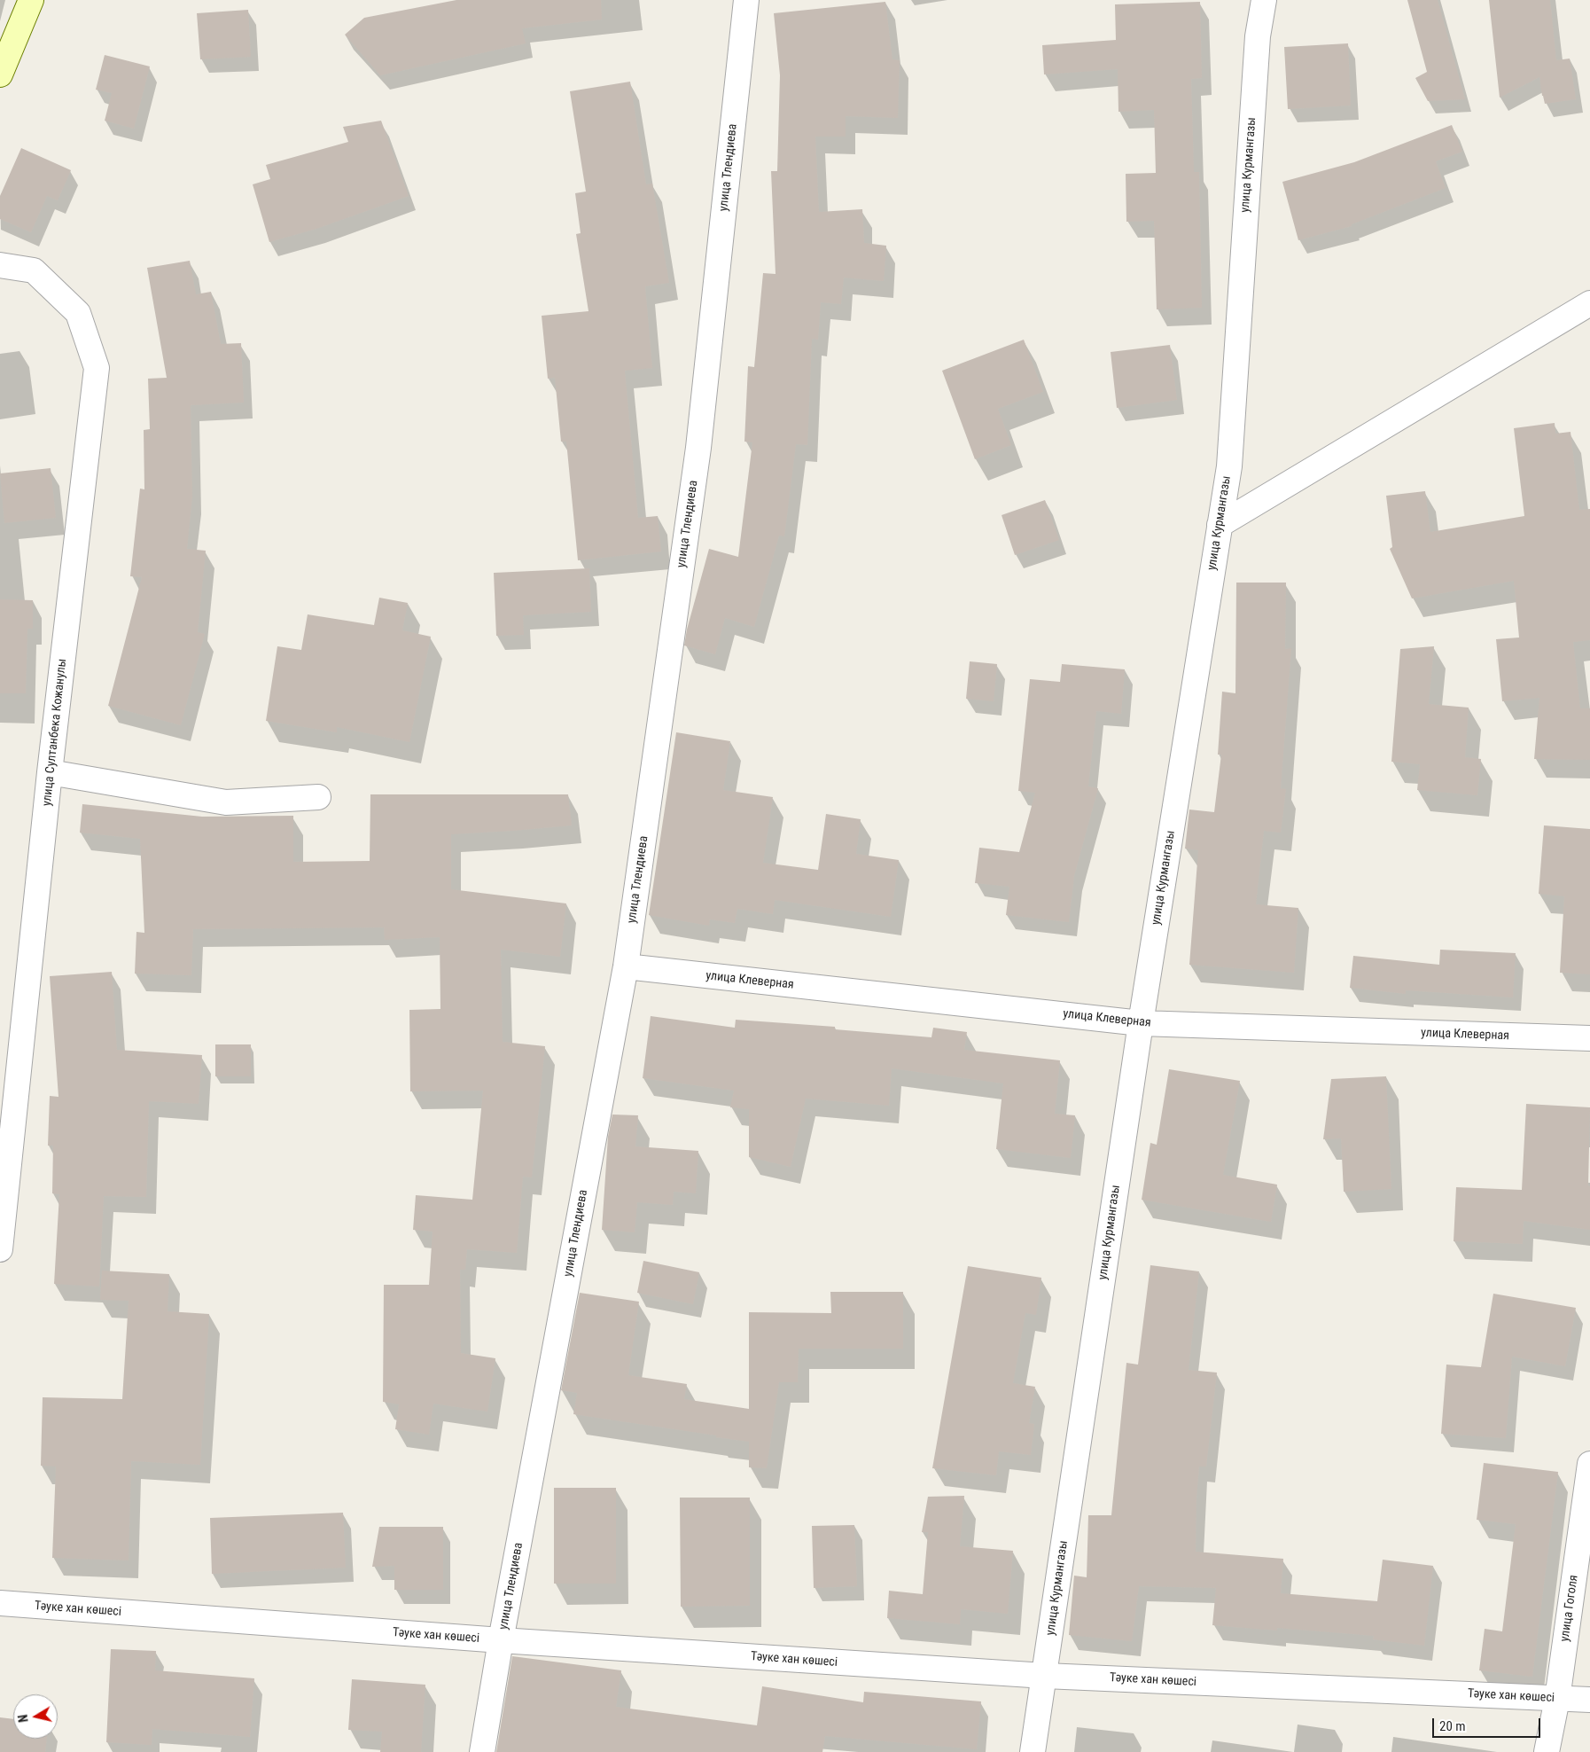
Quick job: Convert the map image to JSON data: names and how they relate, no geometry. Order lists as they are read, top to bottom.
{
  "streets": {
    "street": [
      "улица Курмангазы",
      "улица Тлендиева",
      "улица Султанбека Кожанулы",
      "улица Клеверная",
      "улица Гоголя",
      "Тәуке хан көшесі"
    ]
  },
  "crossings": [
    ["улица Курмангазы", "улица Клеверная"],
    ["улица Курмангазы", "Тәуке хан көшесі"],
    ["улица Тлендиева", "улица Клеверная"],
    ["улица Тлендиева", "Тәуке хан көшесі"],
    ["улица Гоголя", "Тәуке хан көшесі"]
  ],
  "scale_bar": "20 m",
  "north": "left"
}
